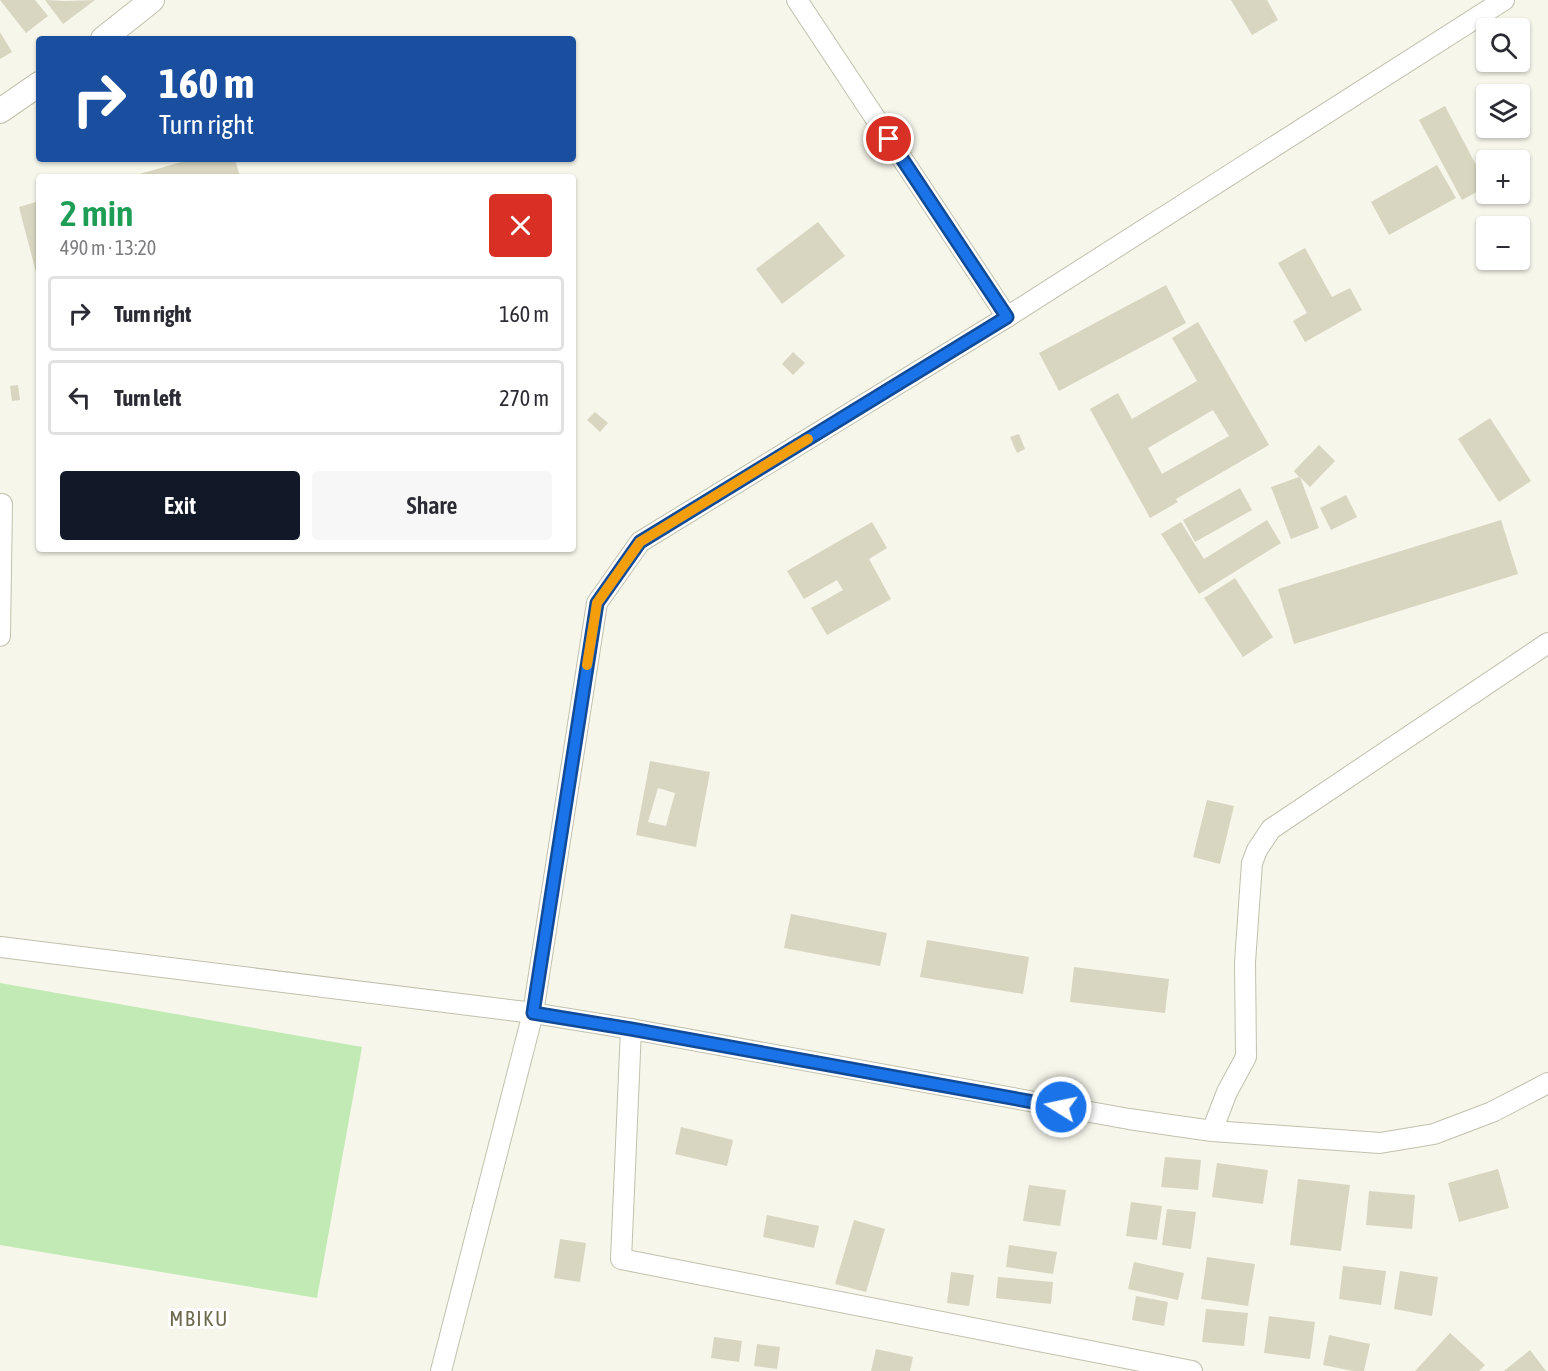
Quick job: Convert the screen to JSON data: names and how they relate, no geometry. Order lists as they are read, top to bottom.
{
  "districts": ["MBIKU"],
  "page": {
    "map_buttons": ["+", "−"],
    "turn": ["160 m", "Turn right"],
    "heading": ["2 min", "490 m · 13:20"],
    "list": [
      {
        "name": "Turn right",
        "value": "160 m"
      },
      {
        "name": "Turn left",
        "value": "270 m"
      }
    ],
    "buttons": ["Exit", "Share"]
  }
}
